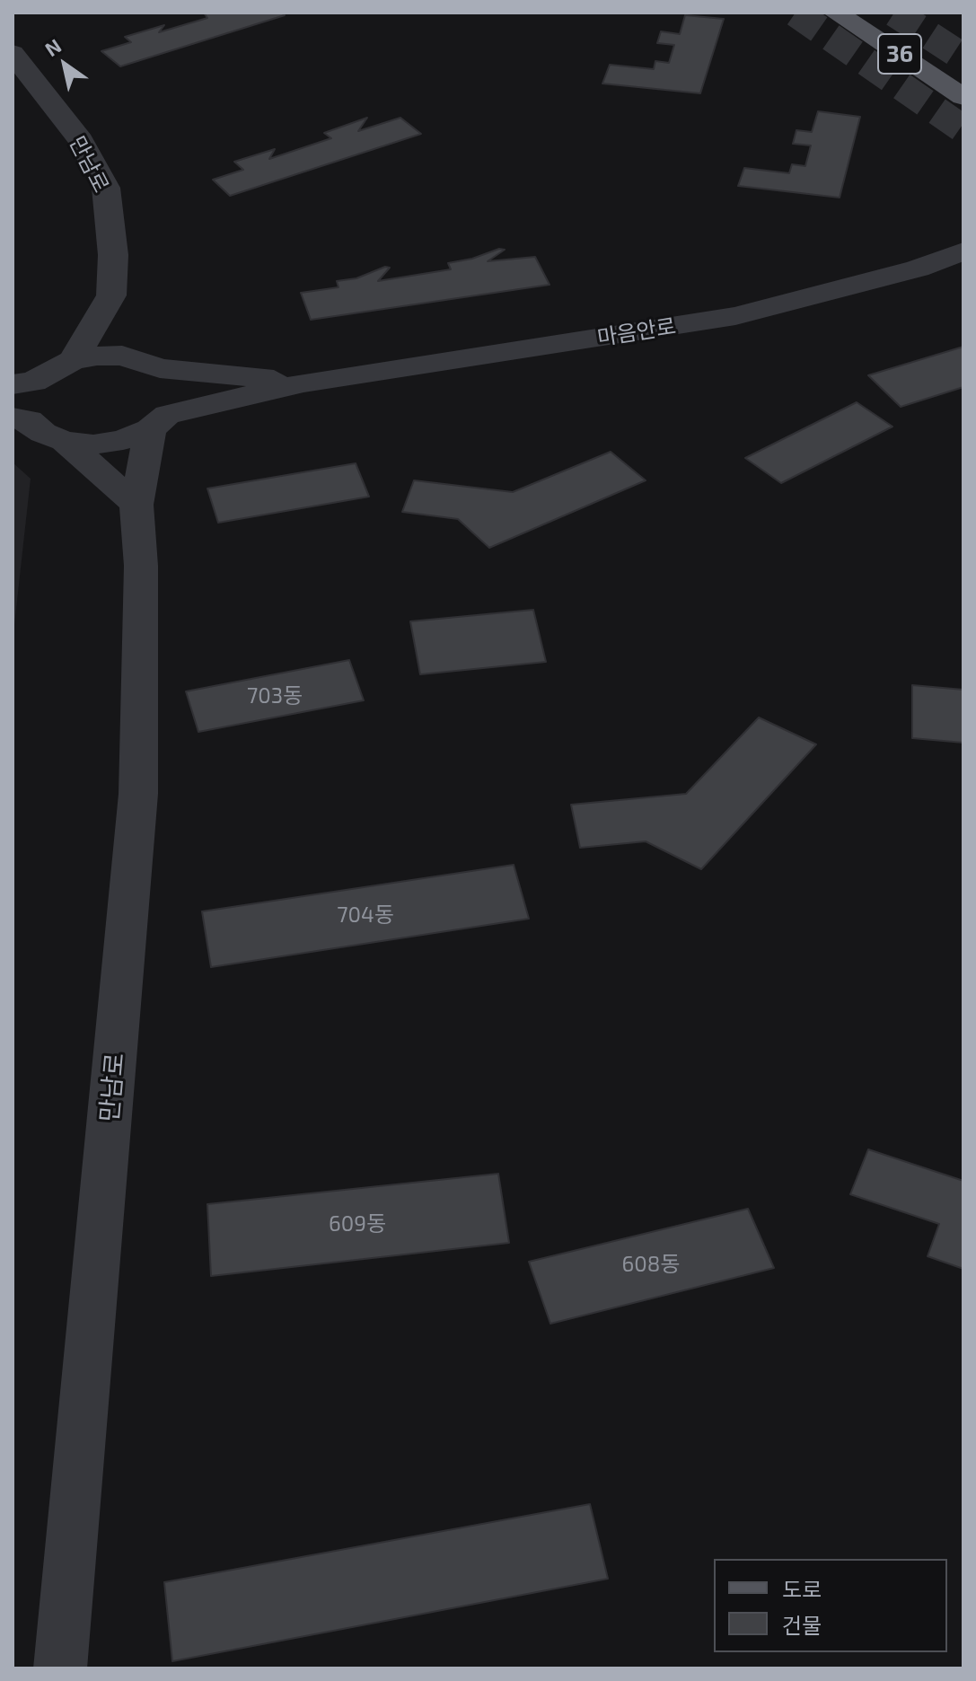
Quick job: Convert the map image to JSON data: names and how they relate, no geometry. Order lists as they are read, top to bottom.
{
  "streets": {
    "main road": ["36"],
    "street": ["만남로", "마음안로"]
  },
  "house_numbers": [
    "703동",
    "704동",
    "609동",
    "608동"
  ],
  "legend": ["도로", "건물"],
  "north": "top left"
}
